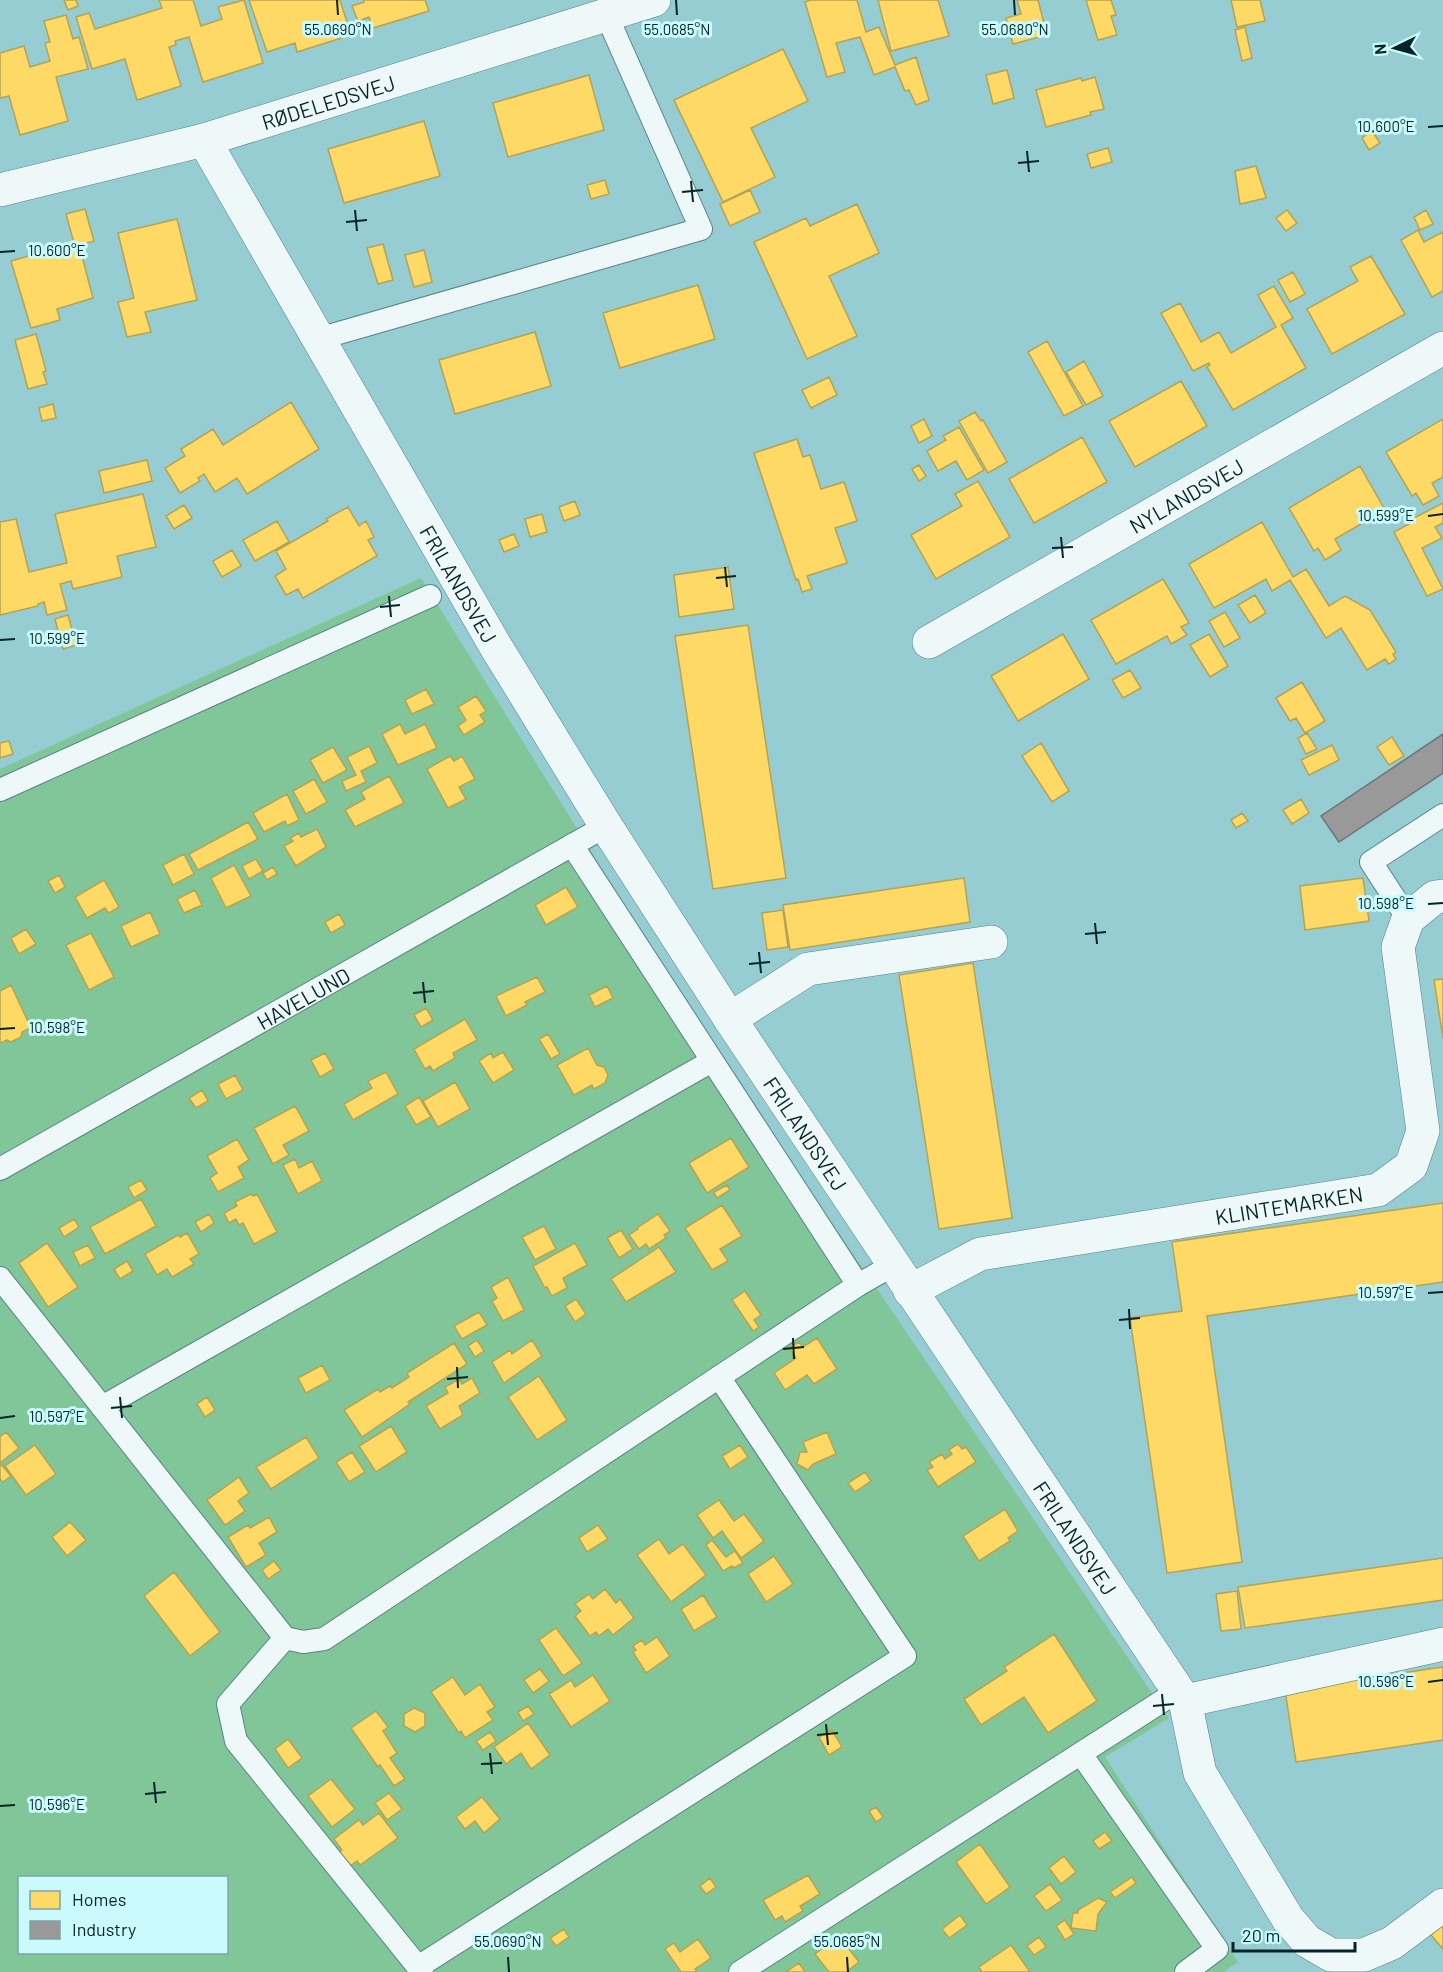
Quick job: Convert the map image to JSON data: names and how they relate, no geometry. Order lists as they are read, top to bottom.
{
  "streets": {
    "street": [
      "RØDELEDSVEJ",
      "NYLANDSVEJ",
      "FRILANDSVEJ",
      "KLINTEMARKEN"
    ],
    "lane": ["HAVELUND"]
  },
  "crossings": [
    ["RØDELEDSVEJ", "FRILANDSVEJ"],
    ["FRILANDSVEJ", "HAVELUND"],
    ["FRILANDSVEJ", "KLINTEMARKEN"]
  ],
  "legend": ["Homes", "Industry"],
  "scale_bar": "20 m",
  "north": "left",
  "coordinates": [
    "55.0690°N",
    "55.0685°N",
    "55.0680°N",
    "10.600°E",
    "10.599°E",
    "10.598°E",
    "10.597°E",
    "10.596°E"
  ]
}
